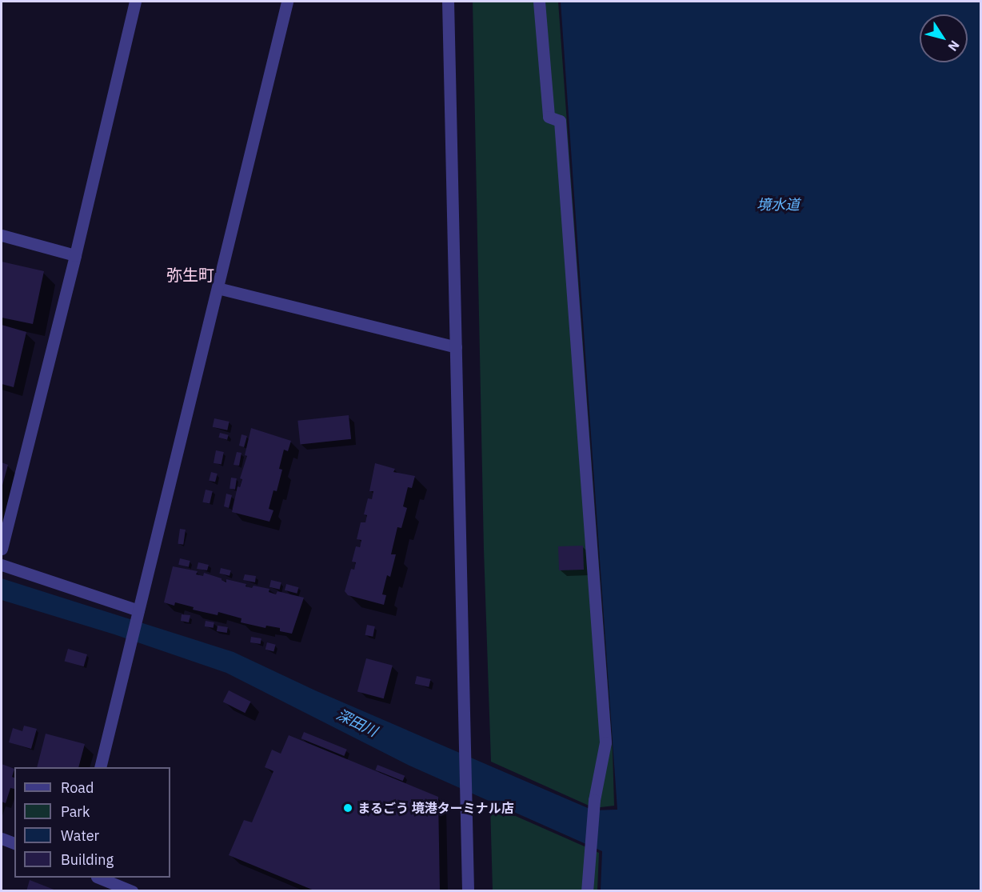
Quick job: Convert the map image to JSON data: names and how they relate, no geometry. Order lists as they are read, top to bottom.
{
  "districts": ["弥生町"],
  "water": ["境水道", "深田川"],
  "places": ["まるごう 境港ターミナル店"],
  "legend": [
    "Road",
    "Park",
    "Water",
    "Building"
  ],
  "north": "bottom right"
}
